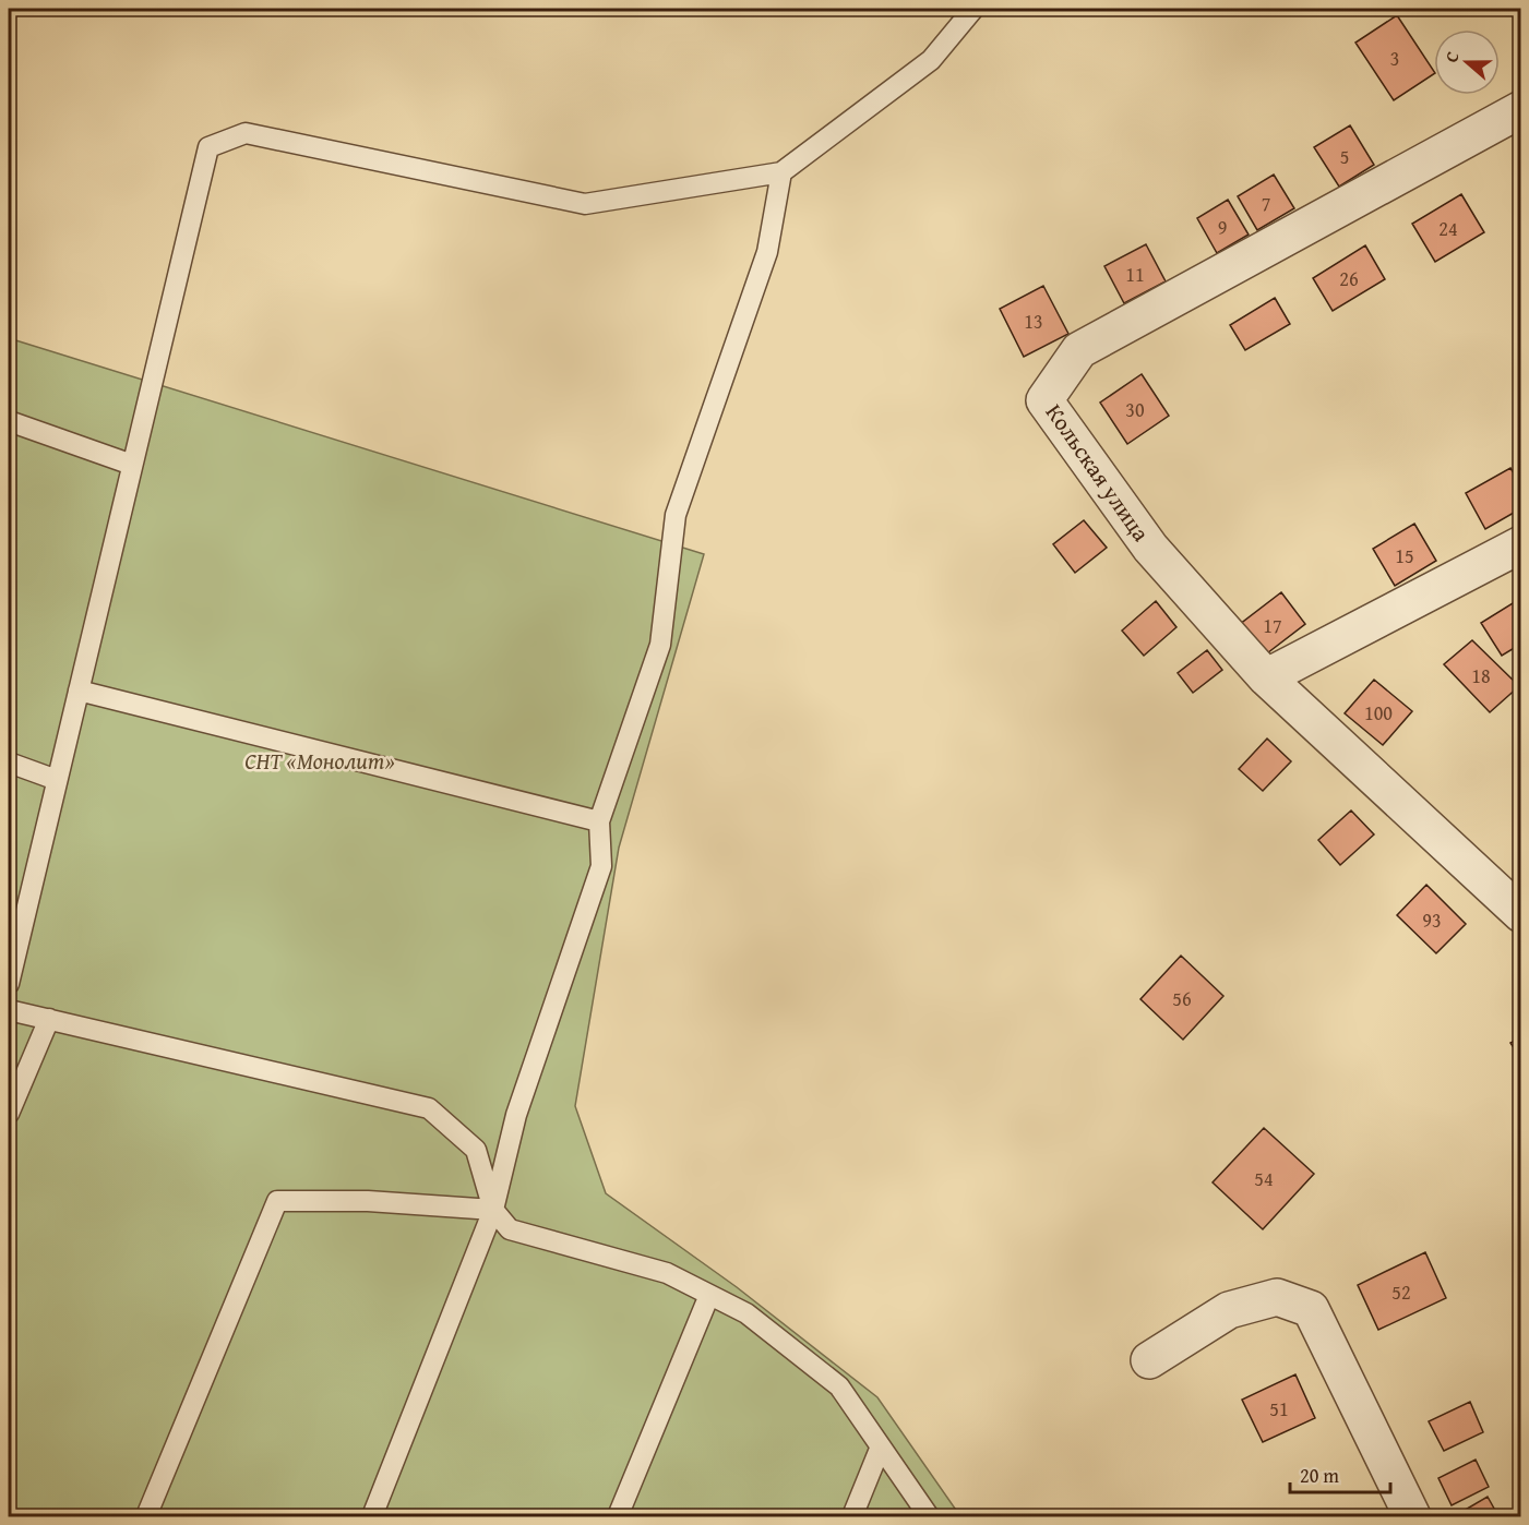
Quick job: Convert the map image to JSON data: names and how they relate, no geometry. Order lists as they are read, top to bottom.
{
  "streets": {
    "street": ["Кольская улица"]
  },
  "parks": ["СНТ «Монолит»"],
  "house_numbers": [
    "3",
    "5",
    "7",
    "9",
    "24",
    "11",
    "26",
    "13",
    "30",
    "15",
    "17",
    "18",
    "100",
    "93",
    "56",
    "54",
    "52",
    "51"
  ],
  "scale_bar": "20 m",
  "north": "left"
}
